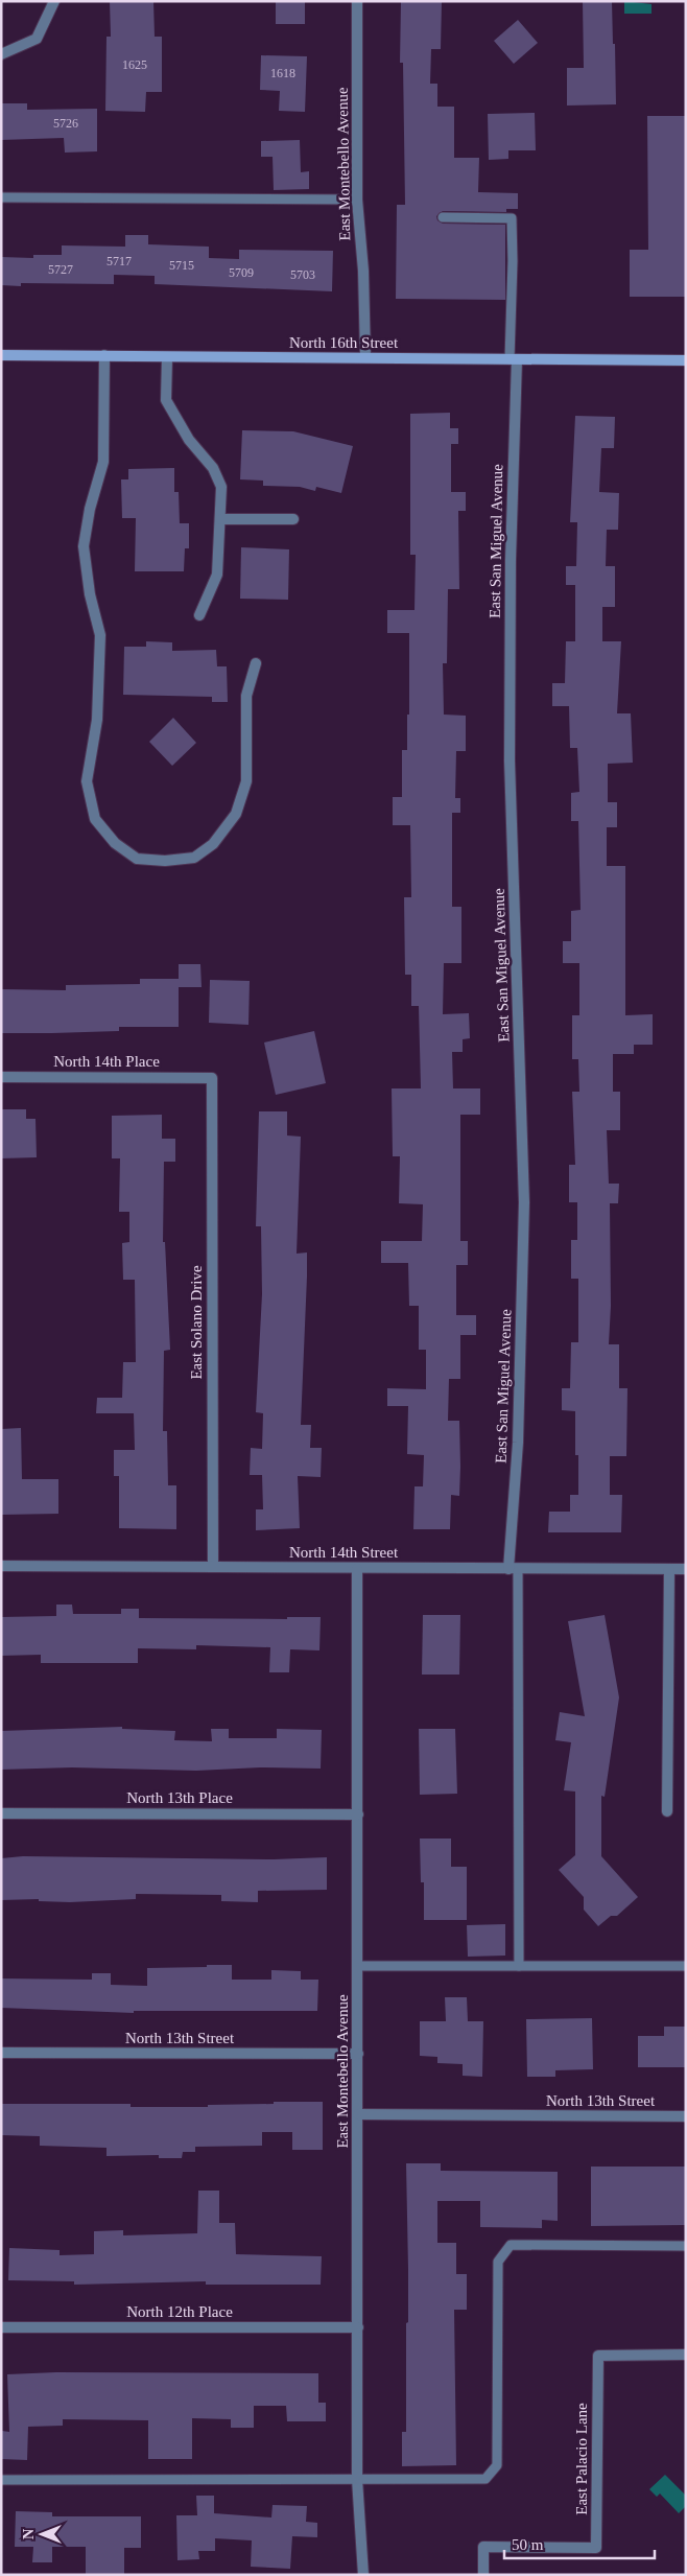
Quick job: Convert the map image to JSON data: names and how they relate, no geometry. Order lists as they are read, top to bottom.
{
  "streets": {
    "main road": ["North 16th Street"],
    "street": [
      "East Montebello Avenue",
      "East San Miguel Avenue",
      "North 14th Place",
      "East Solano Drive",
      "North 14th Street",
      "North 13th Place",
      "North 13th Street",
      "North 12th Place",
      "East Palacio Lane"
    ]
  },
  "crossings": [
    ["East Montebello Avenue", "North 16th Street"],
    ["East Montebello Avenue", "North 14th Street"],
    ["East Montebello Avenue", "North 13th Place"],
    ["East Montebello Avenue", "North 13th Street"],
    ["East Montebello Avenue", "North 12th Place"],
    ["North 16th Street", "East San Miguel Avenue"],
    ["East San Miguel Avenue", "North 14th Street"],
    ["North 14th Place", "East Solano Drive"],
    ["East Solano Drive", "North 14th Street"]
  ],
  "house_numbers": [
    "1625",
    "1618",
    "5726",
    "5717",
    "5715",
    "5727",
    "5709",
    "5703"
  ],
  "scale_bar": "50 m",
  "north": "left"
}
